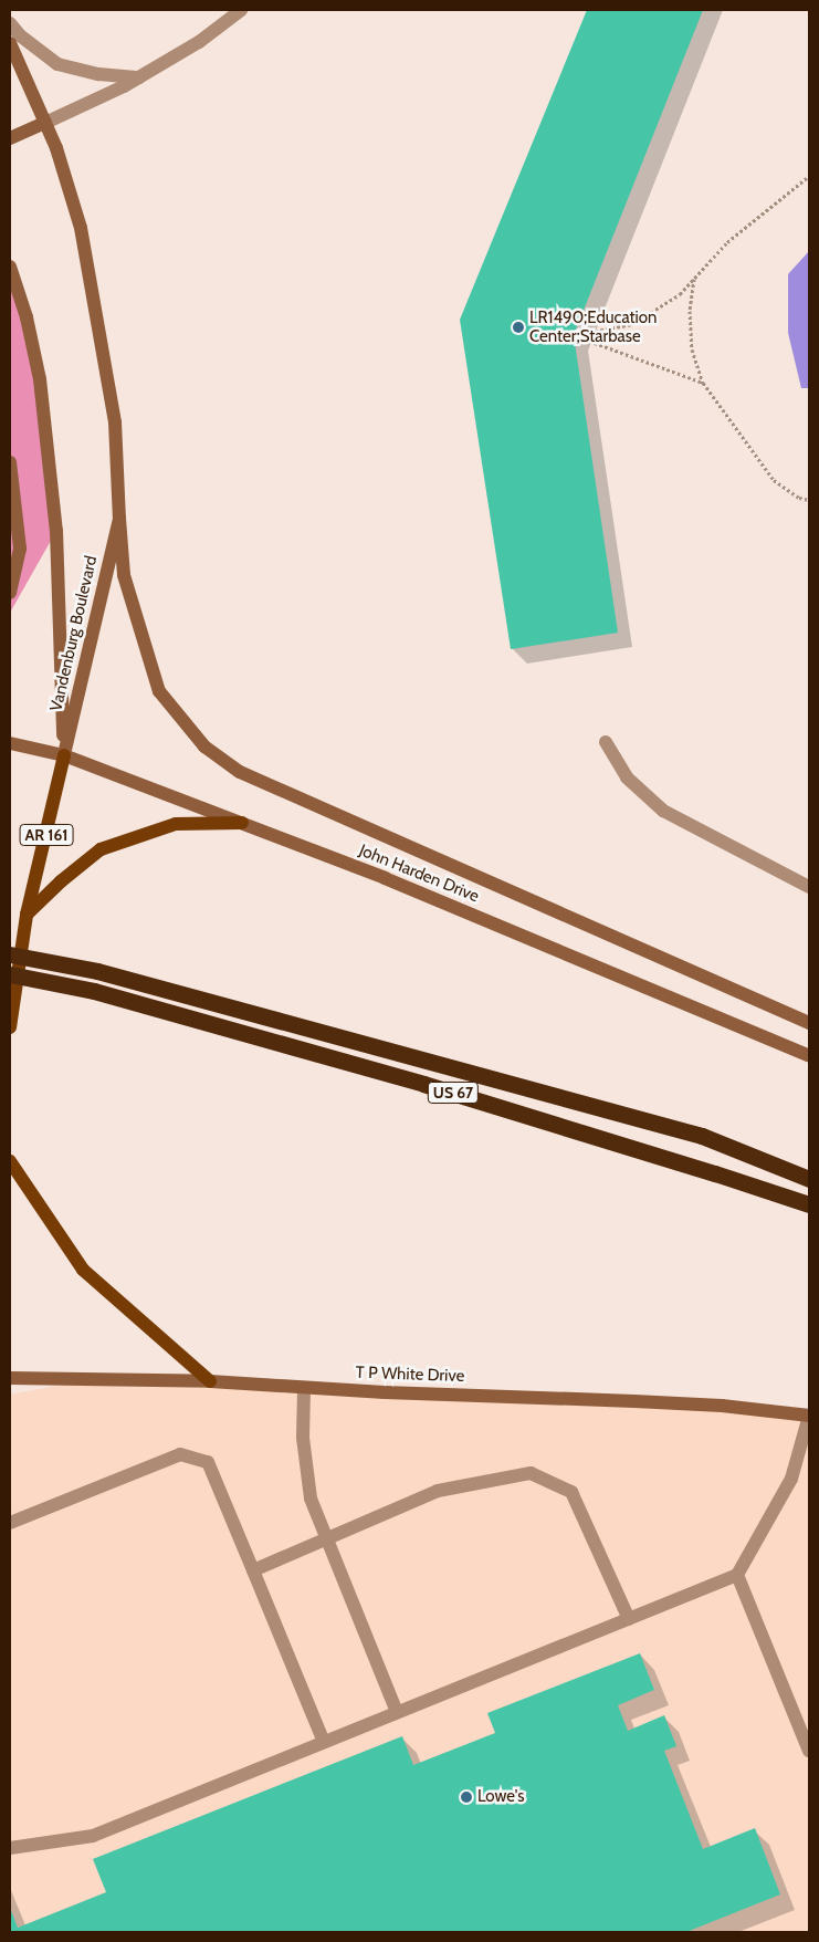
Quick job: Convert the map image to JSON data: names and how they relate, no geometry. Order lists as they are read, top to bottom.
{
  "streets": {
    "highway": ["US 67"],
    "main road": [
      "Vandenburg Boulevard",
      "AR 161",
      "John Harden Drive",
      "T P White Drive"
    ]
  },
  "crossings": [
    ["Vandenburg Boulevard", "AR 161"],
    ["Vandenburg Boulevard", "John Harden Drive"],
    ["AR 161", "John Harden Drive"]
  ],
  "places": ["LR1490;Education Center;Starbase", "Lowe's"]
}
